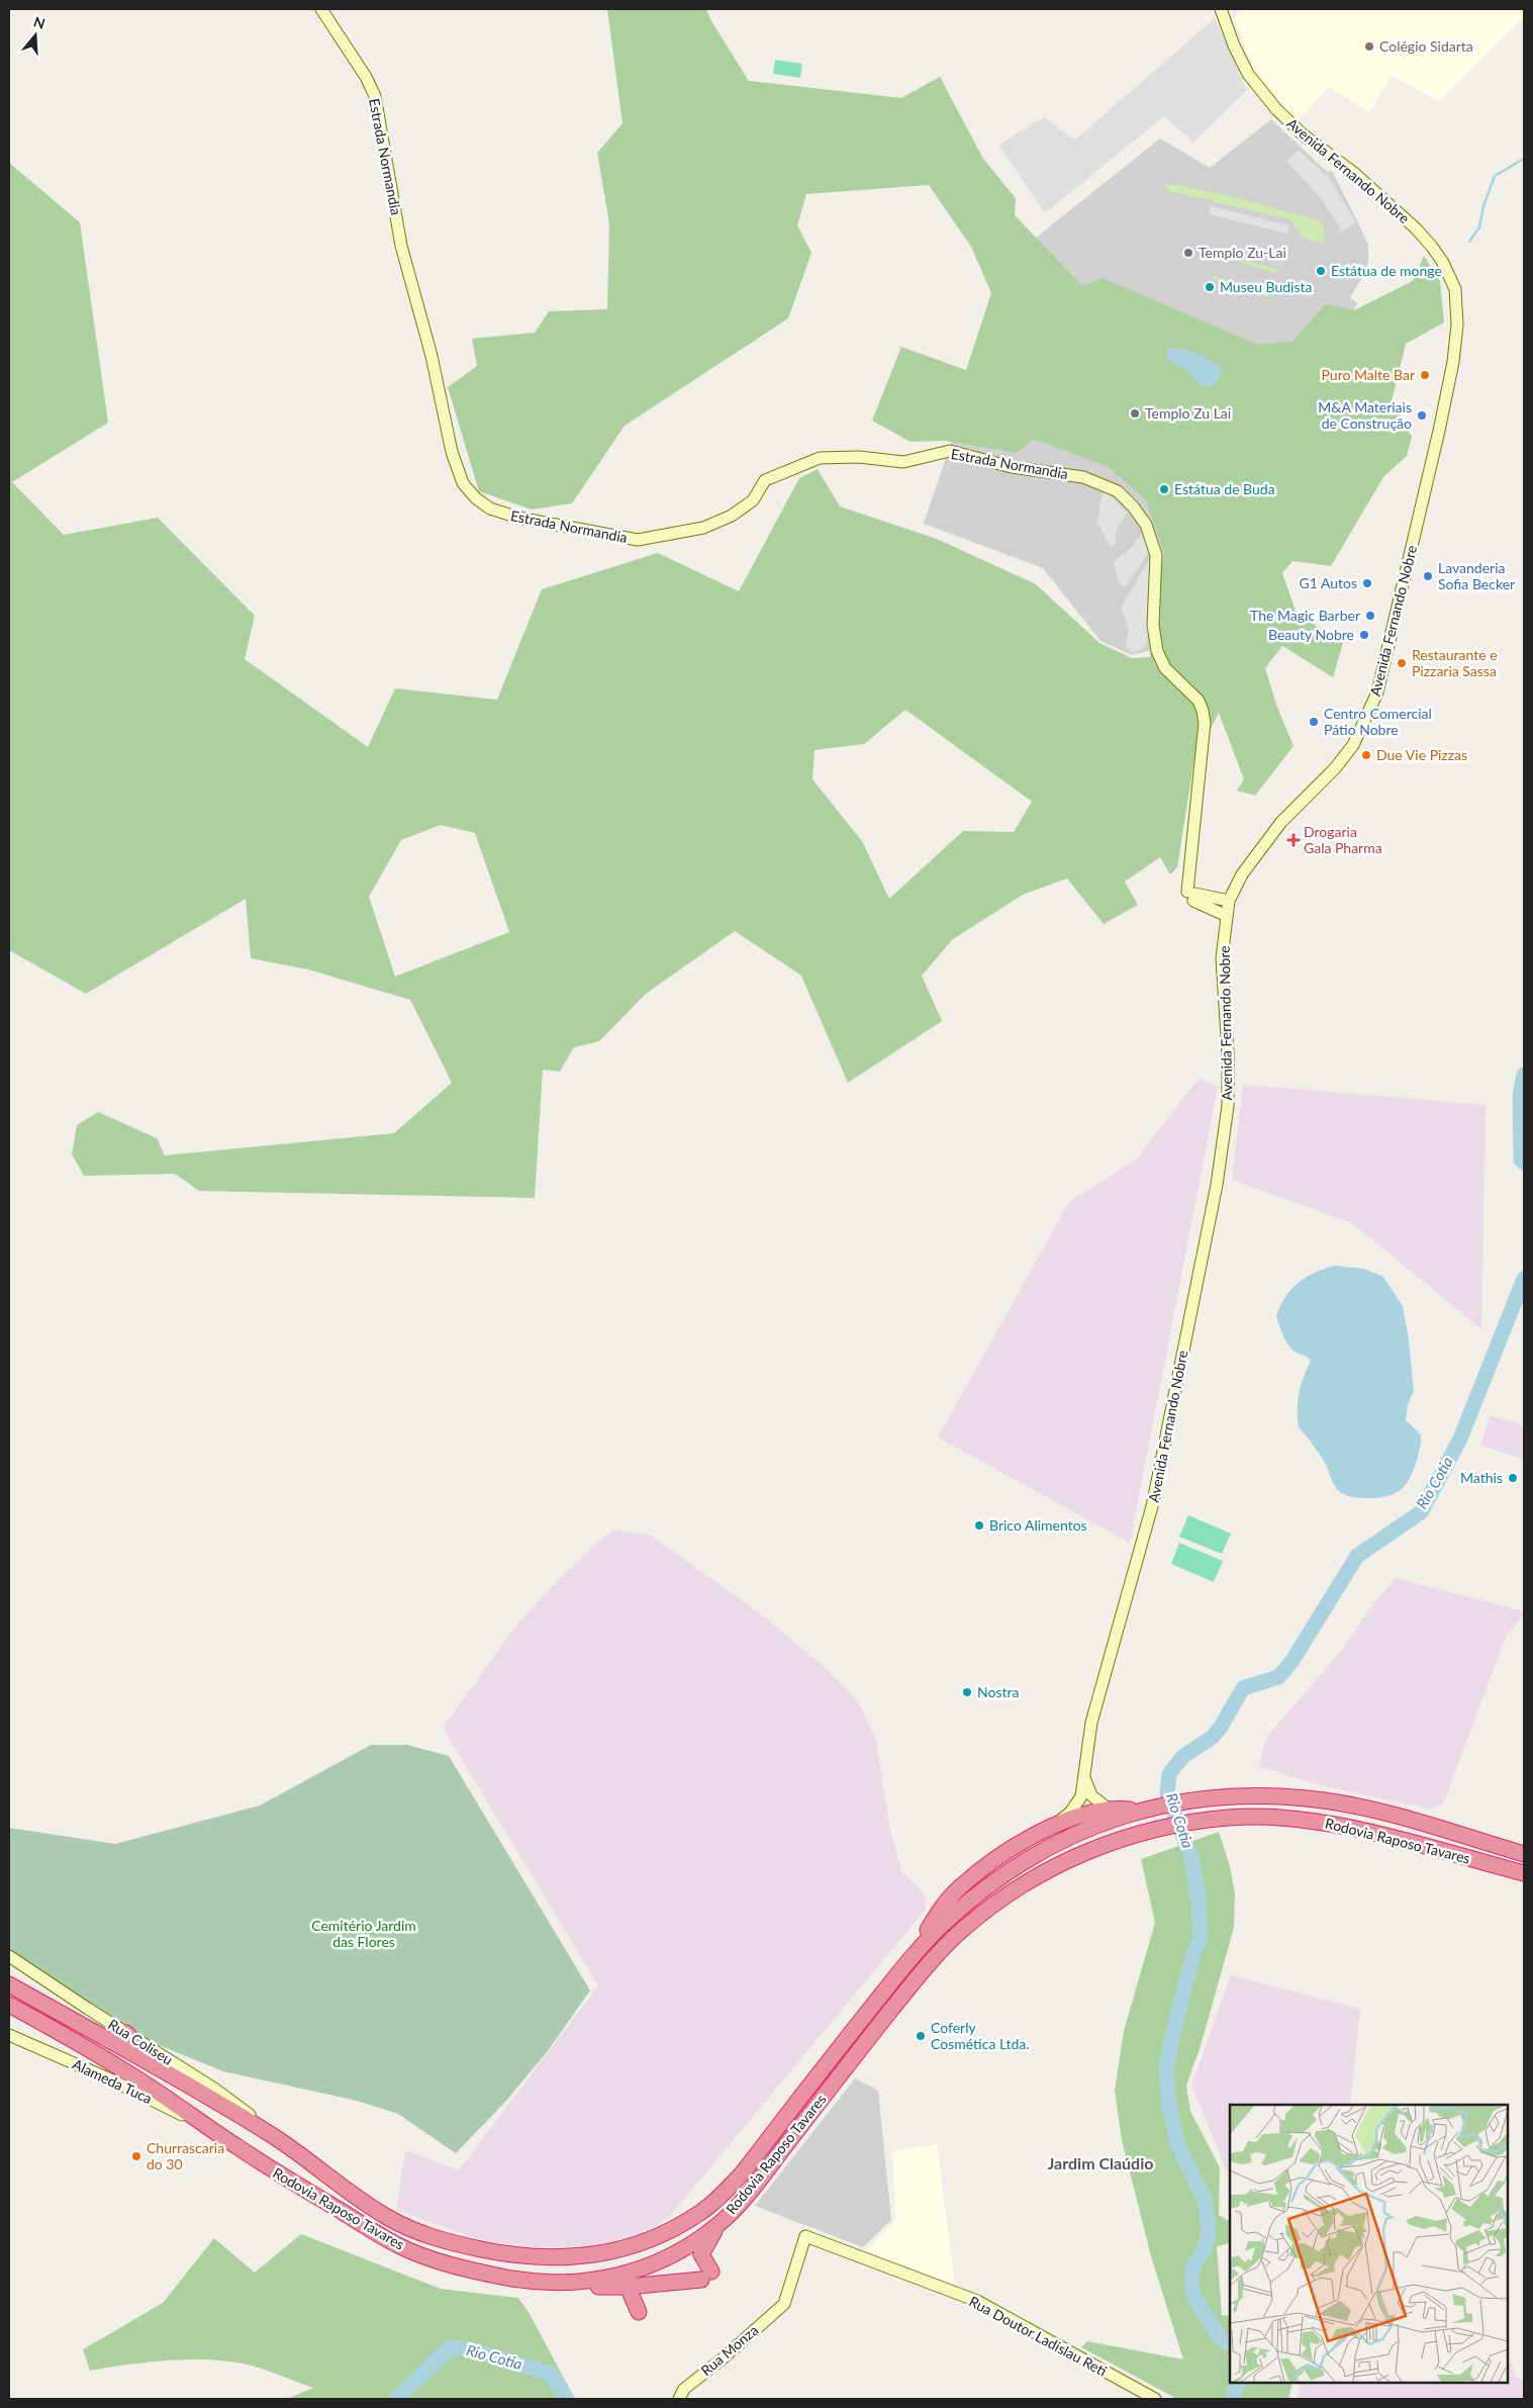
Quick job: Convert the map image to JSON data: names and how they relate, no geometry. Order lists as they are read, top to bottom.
{
  "streets": {
    "highway": ["Rodovia Raposo Tavares"],
    "street": [
      "Estrada Normandia",
      "Avenida Fernando Nobre",
      "Rua Coliseu",
      "Alameda Tuca",
      "Rua Doutor Ladislau Reti",
      "Rua Monza"
    ]
  },
  "crossings": [
    ["Rodovia Raposo Tavares", "Rua Coliseu"],
    ["Rodovia Raposo Tavares", "Alameda Tuca"],
    ["Rua Doutor Ladislau Reti", "Rua Monza"]
  ],
  "districts": ["Jardim Claúdio"],
  "water": ["Rio Cotia"],
  "parks": ["Cemitério Jardim das Flores"],
  "places": {
    "other": [
      "Colégio Sidarta",
      "Templo Zu-Lai",
      "Estátua de monge",
      "Museu Budista",
      "Puro Malte Bar",
      "Templo Zu Lai",
      "M&A Materiais de Construção",
      "Estátua de Buda",
      "Lavanderia Sofia Becker",
      "G1 Autos",
      "The Magic Barber",
      "Beauty Nobre",
      "Restaurante e Pizzaria Sassa",
      "Centro Comercial Pátio Nobre",
      "Due Vie Pizzas",
      "Mathis",
      "Brico Alimentos",
      "Nostra",
      "Coferly Cosmética Ltda.",
      "Churrascaria do 30"
    ],
    "health": ["Drogaria Gala Pharma"]
  },
  "north": "top"
}
